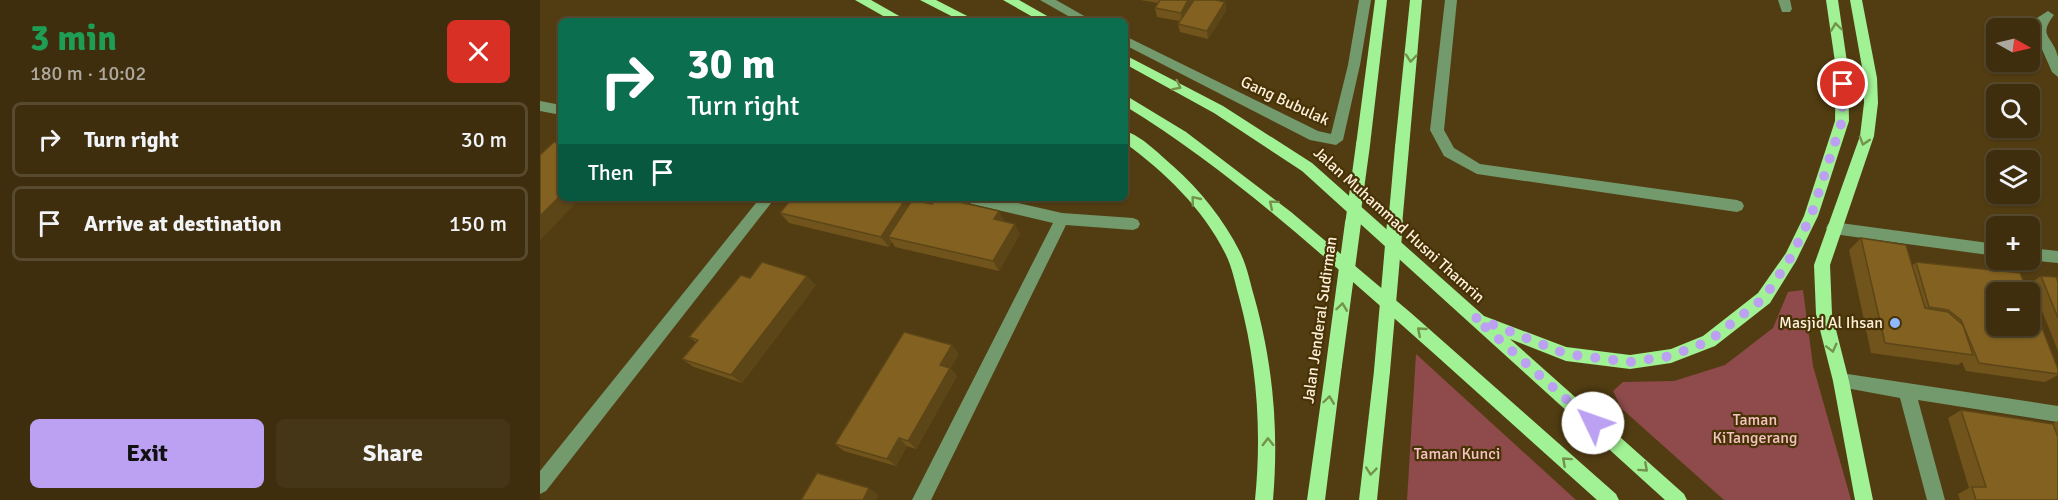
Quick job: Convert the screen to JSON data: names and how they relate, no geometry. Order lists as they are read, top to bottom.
{
  "streets": {
    "main road": ["Jalan Muhammad Husni Thamrin", "Jalan Jenderal Sudirman"],
    "street": ["Gang Bubulak"]
  },
  "parks": ["Taman KiTangerang", "Taman Kunci"],
  "places": ["Masjid Al Ihsan"],
  "north": "right",
  "page": {
    "heading": ["3 min", "180 m · 10:02"],
    "map_buttons": ["+", "−"],
    "turn": ["30 m", "Turn right"],
    "list": [
      {
        "name": "Turn right",
        "value": "30 m"
      },
      {
        "name": "Arrive at destination",
        "value": "150 m"
      }
    ],
    "then": "Then",
    "buttons": ["Exit", "Share"]
  }
}
